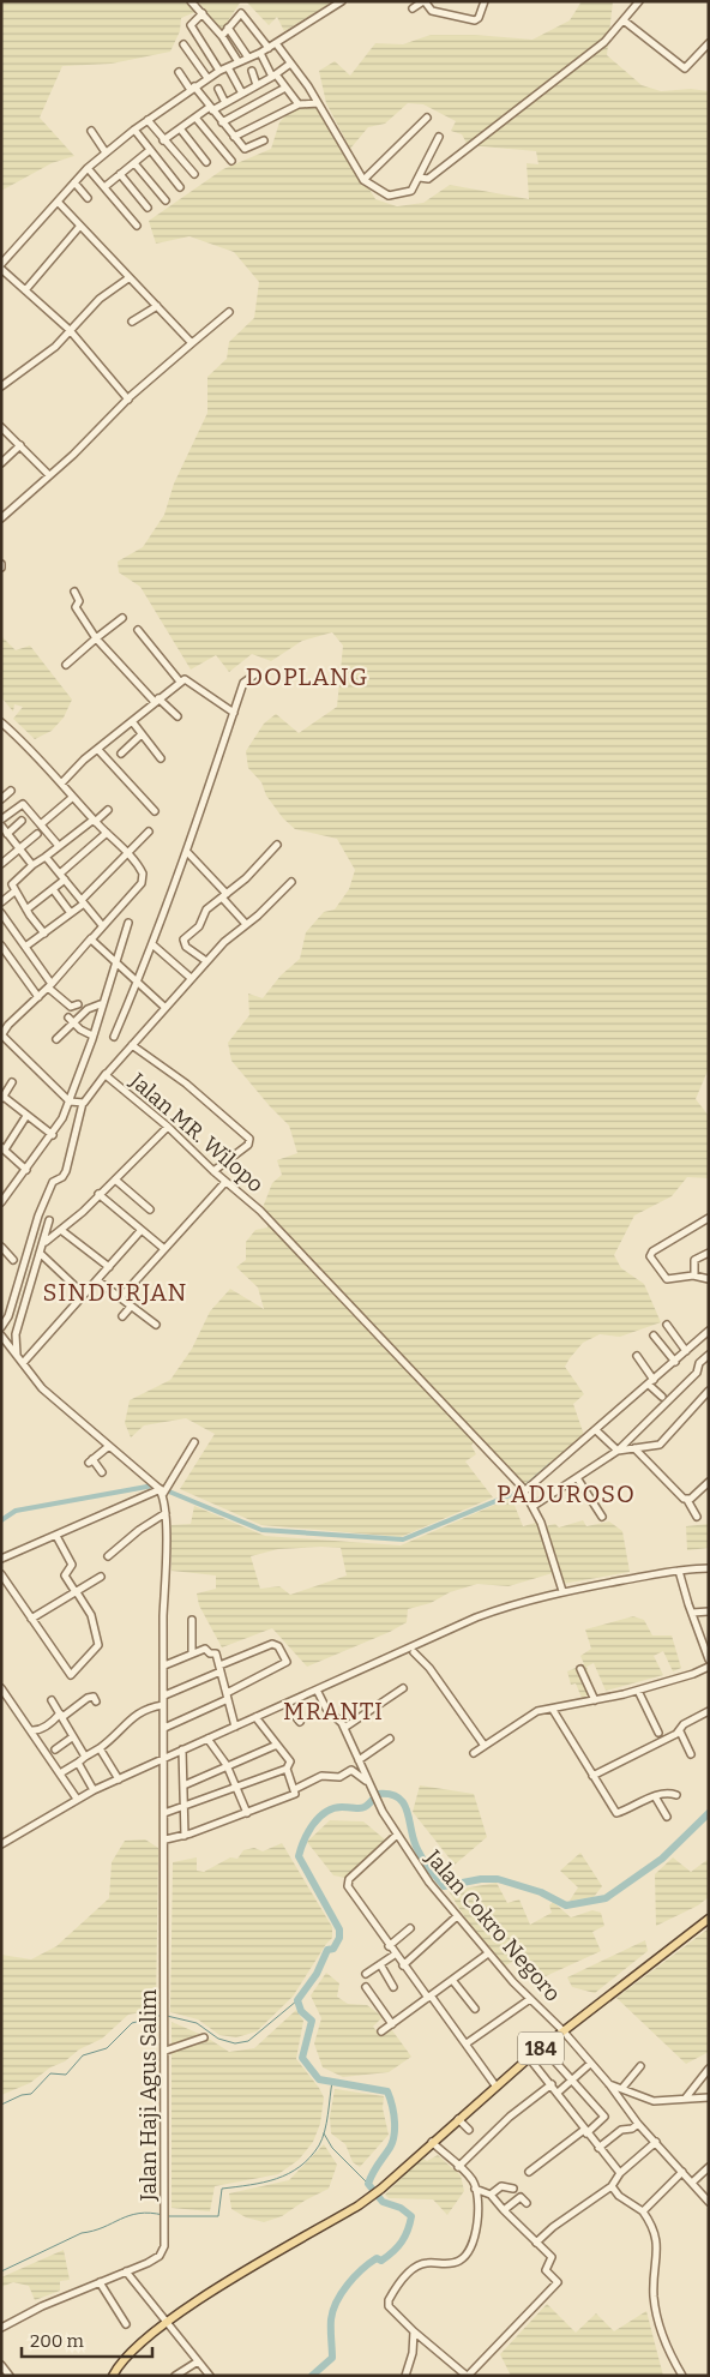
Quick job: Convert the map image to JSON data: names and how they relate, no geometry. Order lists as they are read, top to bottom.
{
  "streets": {
    "main road": ["184"],
    "street": ["Jalan MR. Wilopo", "Jalan Cokro Negoro", "Jalan Haji Agus Salim"]
  },
  "crossings": [
    ["Jalan Cokro Negoro", "184"]
  ],
  "districts": [
    "DOPLANG",
    "SINDURJAN",
    "PADUROSO",
    "MRANTI"
  ],
  "scale_bar": "200 m"
}
